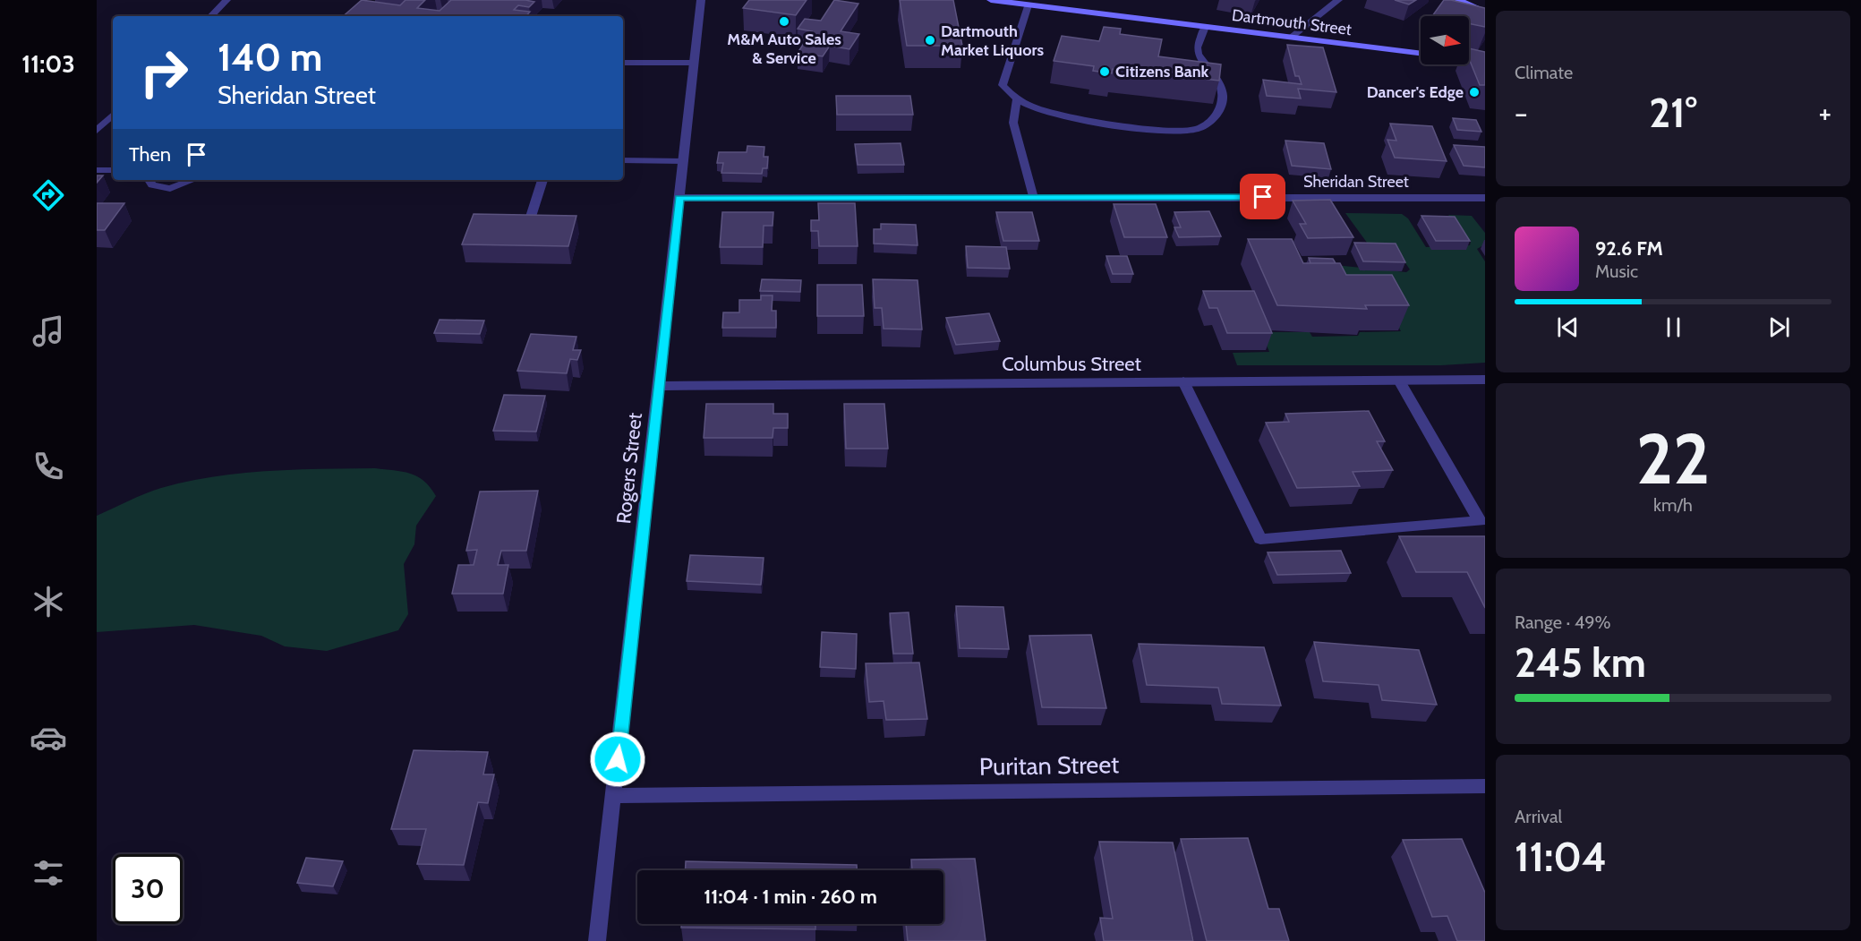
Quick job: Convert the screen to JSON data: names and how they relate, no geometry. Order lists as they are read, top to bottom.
{
  "streets": {
    "main road": ["Dartmouth Street"],
    "street": [
      "Sheridan Street",
      "Columbus Street",
      "Rogers Street",
      "Puritan Street"
    ]
  },
  "crossings": [
    ["Sheridan Street", "Rogers Street"],
    ["Columbus Street", "Rogers Street"],
    ["Rogers Street", "Puritan Street"]
  ],
  "places": [
    "M&M Auto Sales & Service",
    "Dartmouth Market Liquors",
    "Citizens Bank",
    "Dancer's Edge"
  ],
  "north": "right",
  "page": {
    "tabs": "11:03",
    "tile": [
      "Climate",
      ["22", "km/h"],
      ["Range · 49%", "245 km"],
      ["Arrival", "11:04"]
    ],
    "turn": ["140 m", "Sheridan Street"],
    "heat": ["−", "21°", "+"],
    "then": "Then",
    "song": ["92.6 FM", "Music"],
    "limit": "30",
    "trip": "11:04 · 1 min · 260 m"
  }
}
